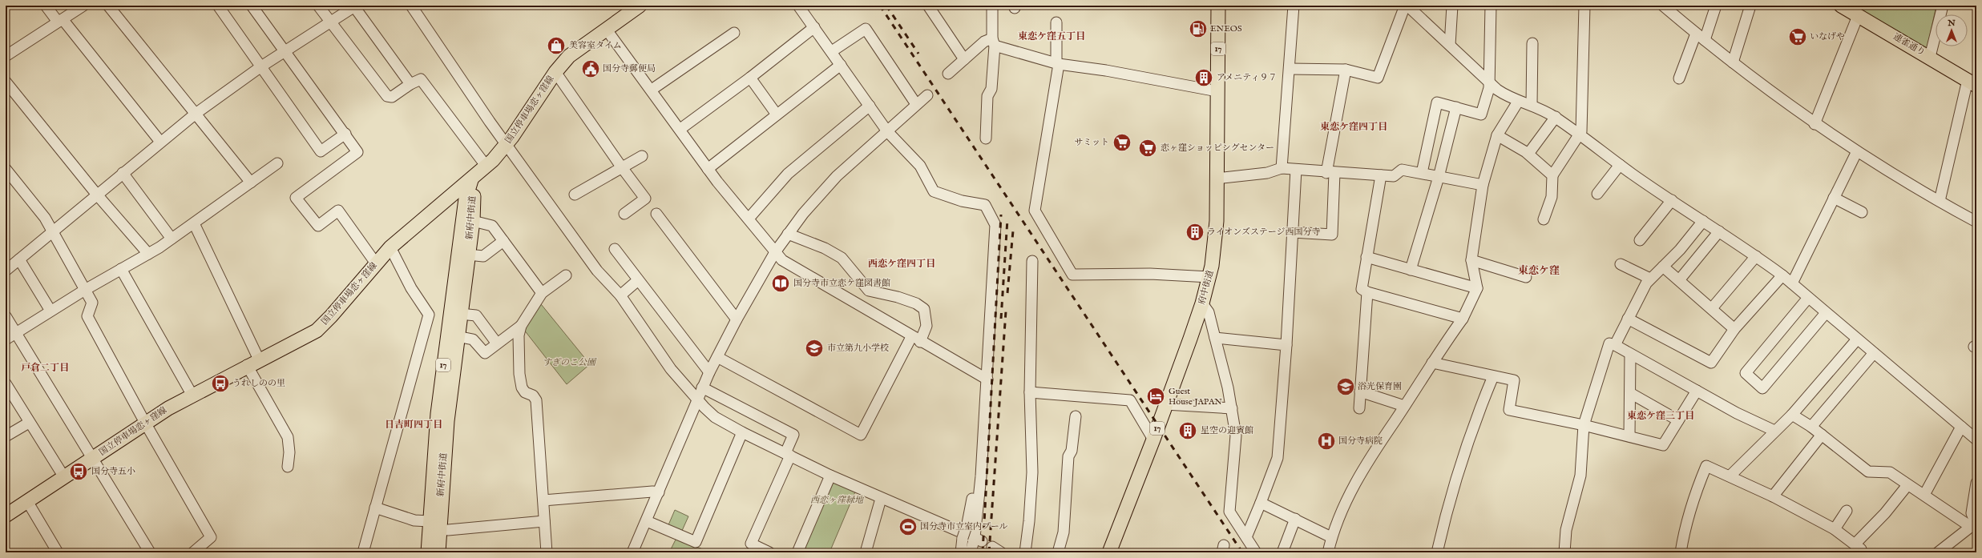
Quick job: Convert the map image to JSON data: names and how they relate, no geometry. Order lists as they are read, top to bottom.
{
  "streets": {
    "main road": [
      "連雀通り",
      "17",
      "国立停車場恋ヶ窪線",
      "新府中街道",
      "府中街道"
    ]
  },
  "crossings": [
    ["国立停車場恋ヶ窪線", "新府中街道"]
  ],
  "districts": [
    "東恋ケ窪五丁目",
    "東恋ケ窪四丁目",
    "西恋ケ窪四丁目",
    "東恋ケ窪",
    "戸倉二丁目",
    "東恋ケ窪三丁目",
    "日吉町四丁目"
  ],
  "parks": ["すぎのこ公園", "西恋ヶ窪緑地"],
  "places": {
    "fuel station": ["ENEOS"],
    "supermarket": ["いなげや", "サミット", "恋ヶ窪ショッピングセンター"],
    "shop": ["美容室タイム"],
    "public building": ["国分寺郵便局"],
    "building": ["アメニティ９７", "ライオンズステージ西国分寺", "星空の迎賓館"],
    "library": ["国分寺市立恋ケ窪図書館"],
    "school or university": ["市立第九小学校", "浴光保育園"],
    "bus stop": ["うれしのの里", "国分寺五小"],
    "hotel": ["Guest House JAPAN"],
    "hospital": ["国分寺病院"],
    "sports": ["国分寺市立室内プール"]
  },
  "north": "top"
}
